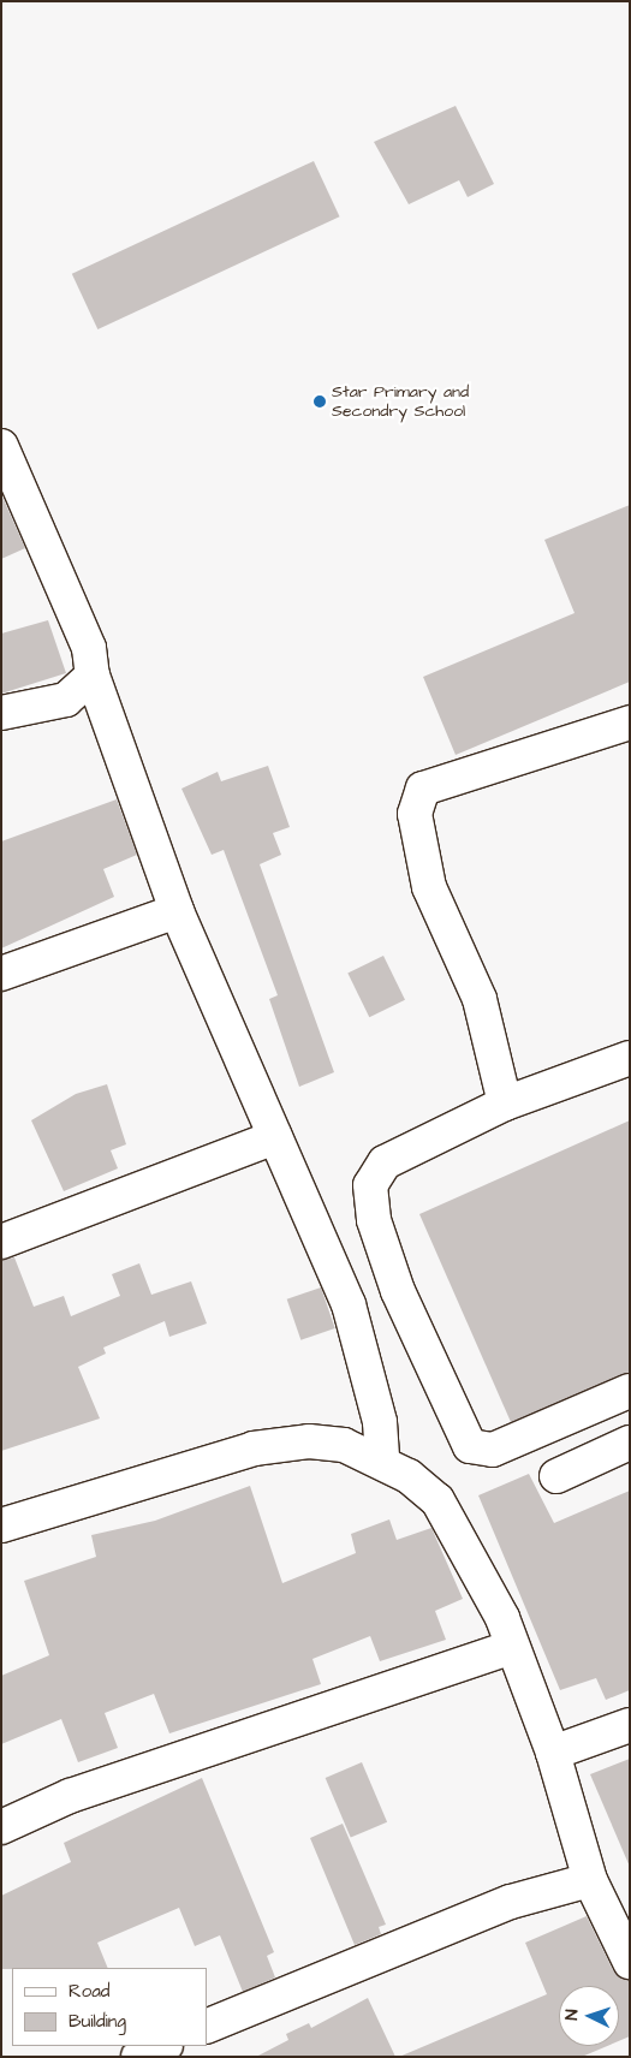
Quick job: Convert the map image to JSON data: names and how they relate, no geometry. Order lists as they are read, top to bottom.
{
  "places": ["Star Primary and Secondry School"],
  "legend": ["Road", "Building"],
  "north": "left"
}
